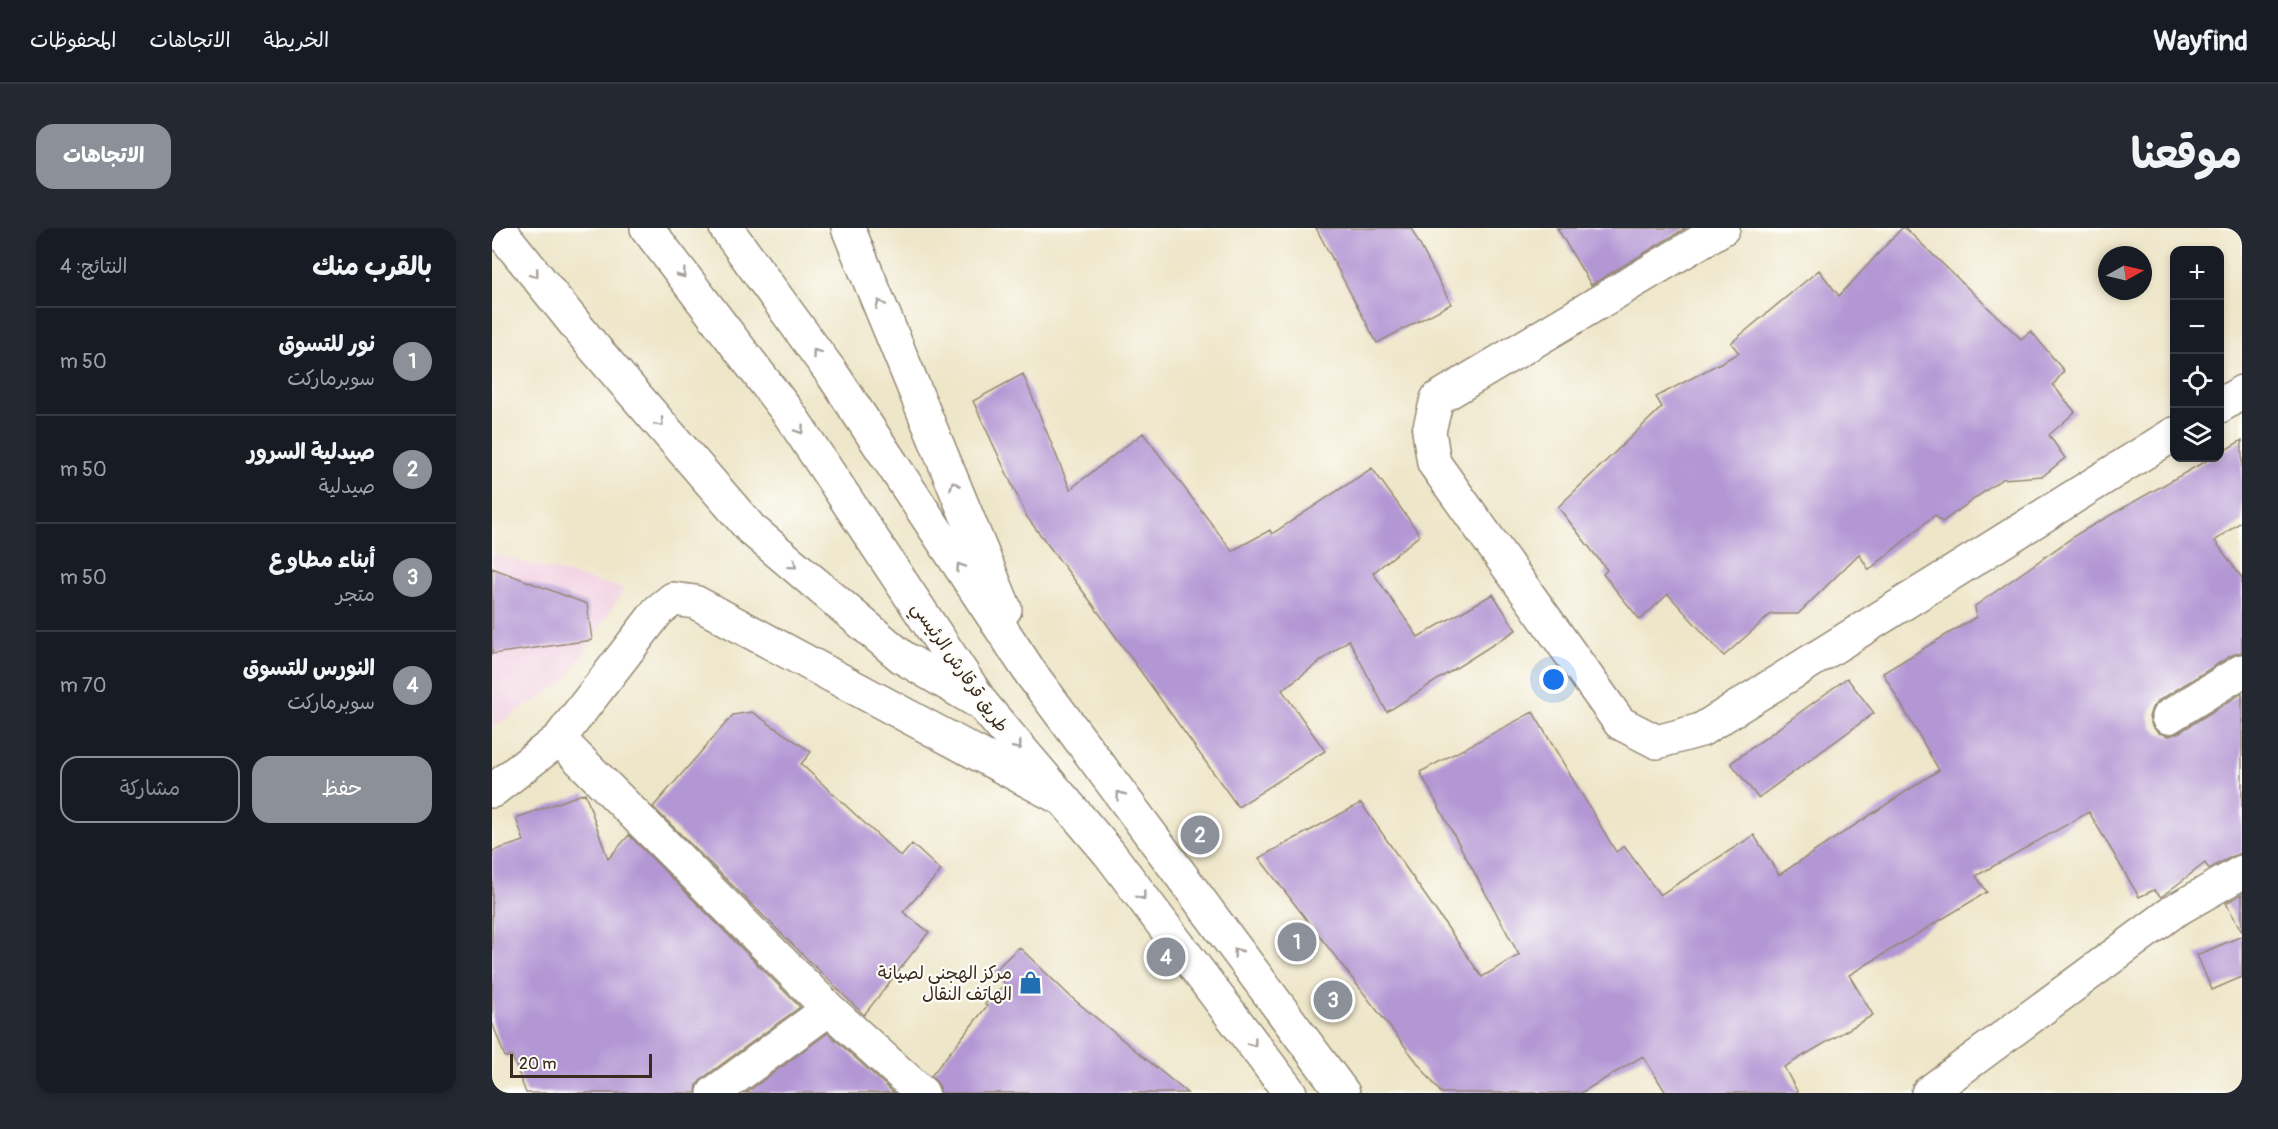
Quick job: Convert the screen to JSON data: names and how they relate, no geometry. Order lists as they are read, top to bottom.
{
  "streets": {
    "main road": ["طريق قرقارش الرئيسي"]
  },
  "places": {
    "shop": ["مركز الهجني لصيانة الهاتف النقال"]
  },
  "scale_bar": "20 m",
  "north": "right",
  "page": {
    "header": "Wayfind",
    "nav": ["الخريطة", "الاتجاهات", "المحفوظات"],
    "title": "موقعنا",
    "buttons": [
      "الاتجاهات",
      ["حفظ", "مشاركة"]
    ],
    "heading": ["بالقرب منك", "النتائج: 4"],
    "map_buttons": ["+", "−"],
    "list": [
      {
        "mark": "1",
        "name": "نور للتسوق",
        "note": "سوبرماركت",
        "value": "50 m"
      },
      {
        "mark": "2",
        "name": "صيدلية السرور",
        "note": "صيدلية",
        "value": "50 m"
      },
      {
        "mark": "3",
        "name": "أبناء مطاوع",
        "note": "متجر",
        "value": "50 m"
      },
      {
        "mark": "4",
        "name": "النورس للتسوق",
        "note": "سوبرماركت",
        "value": "70 m"
      }
    ],
    "pins": [
      "2",
      "1",
      "4",
      "3"
    ],
    "scale": "20 m"
  }
}
